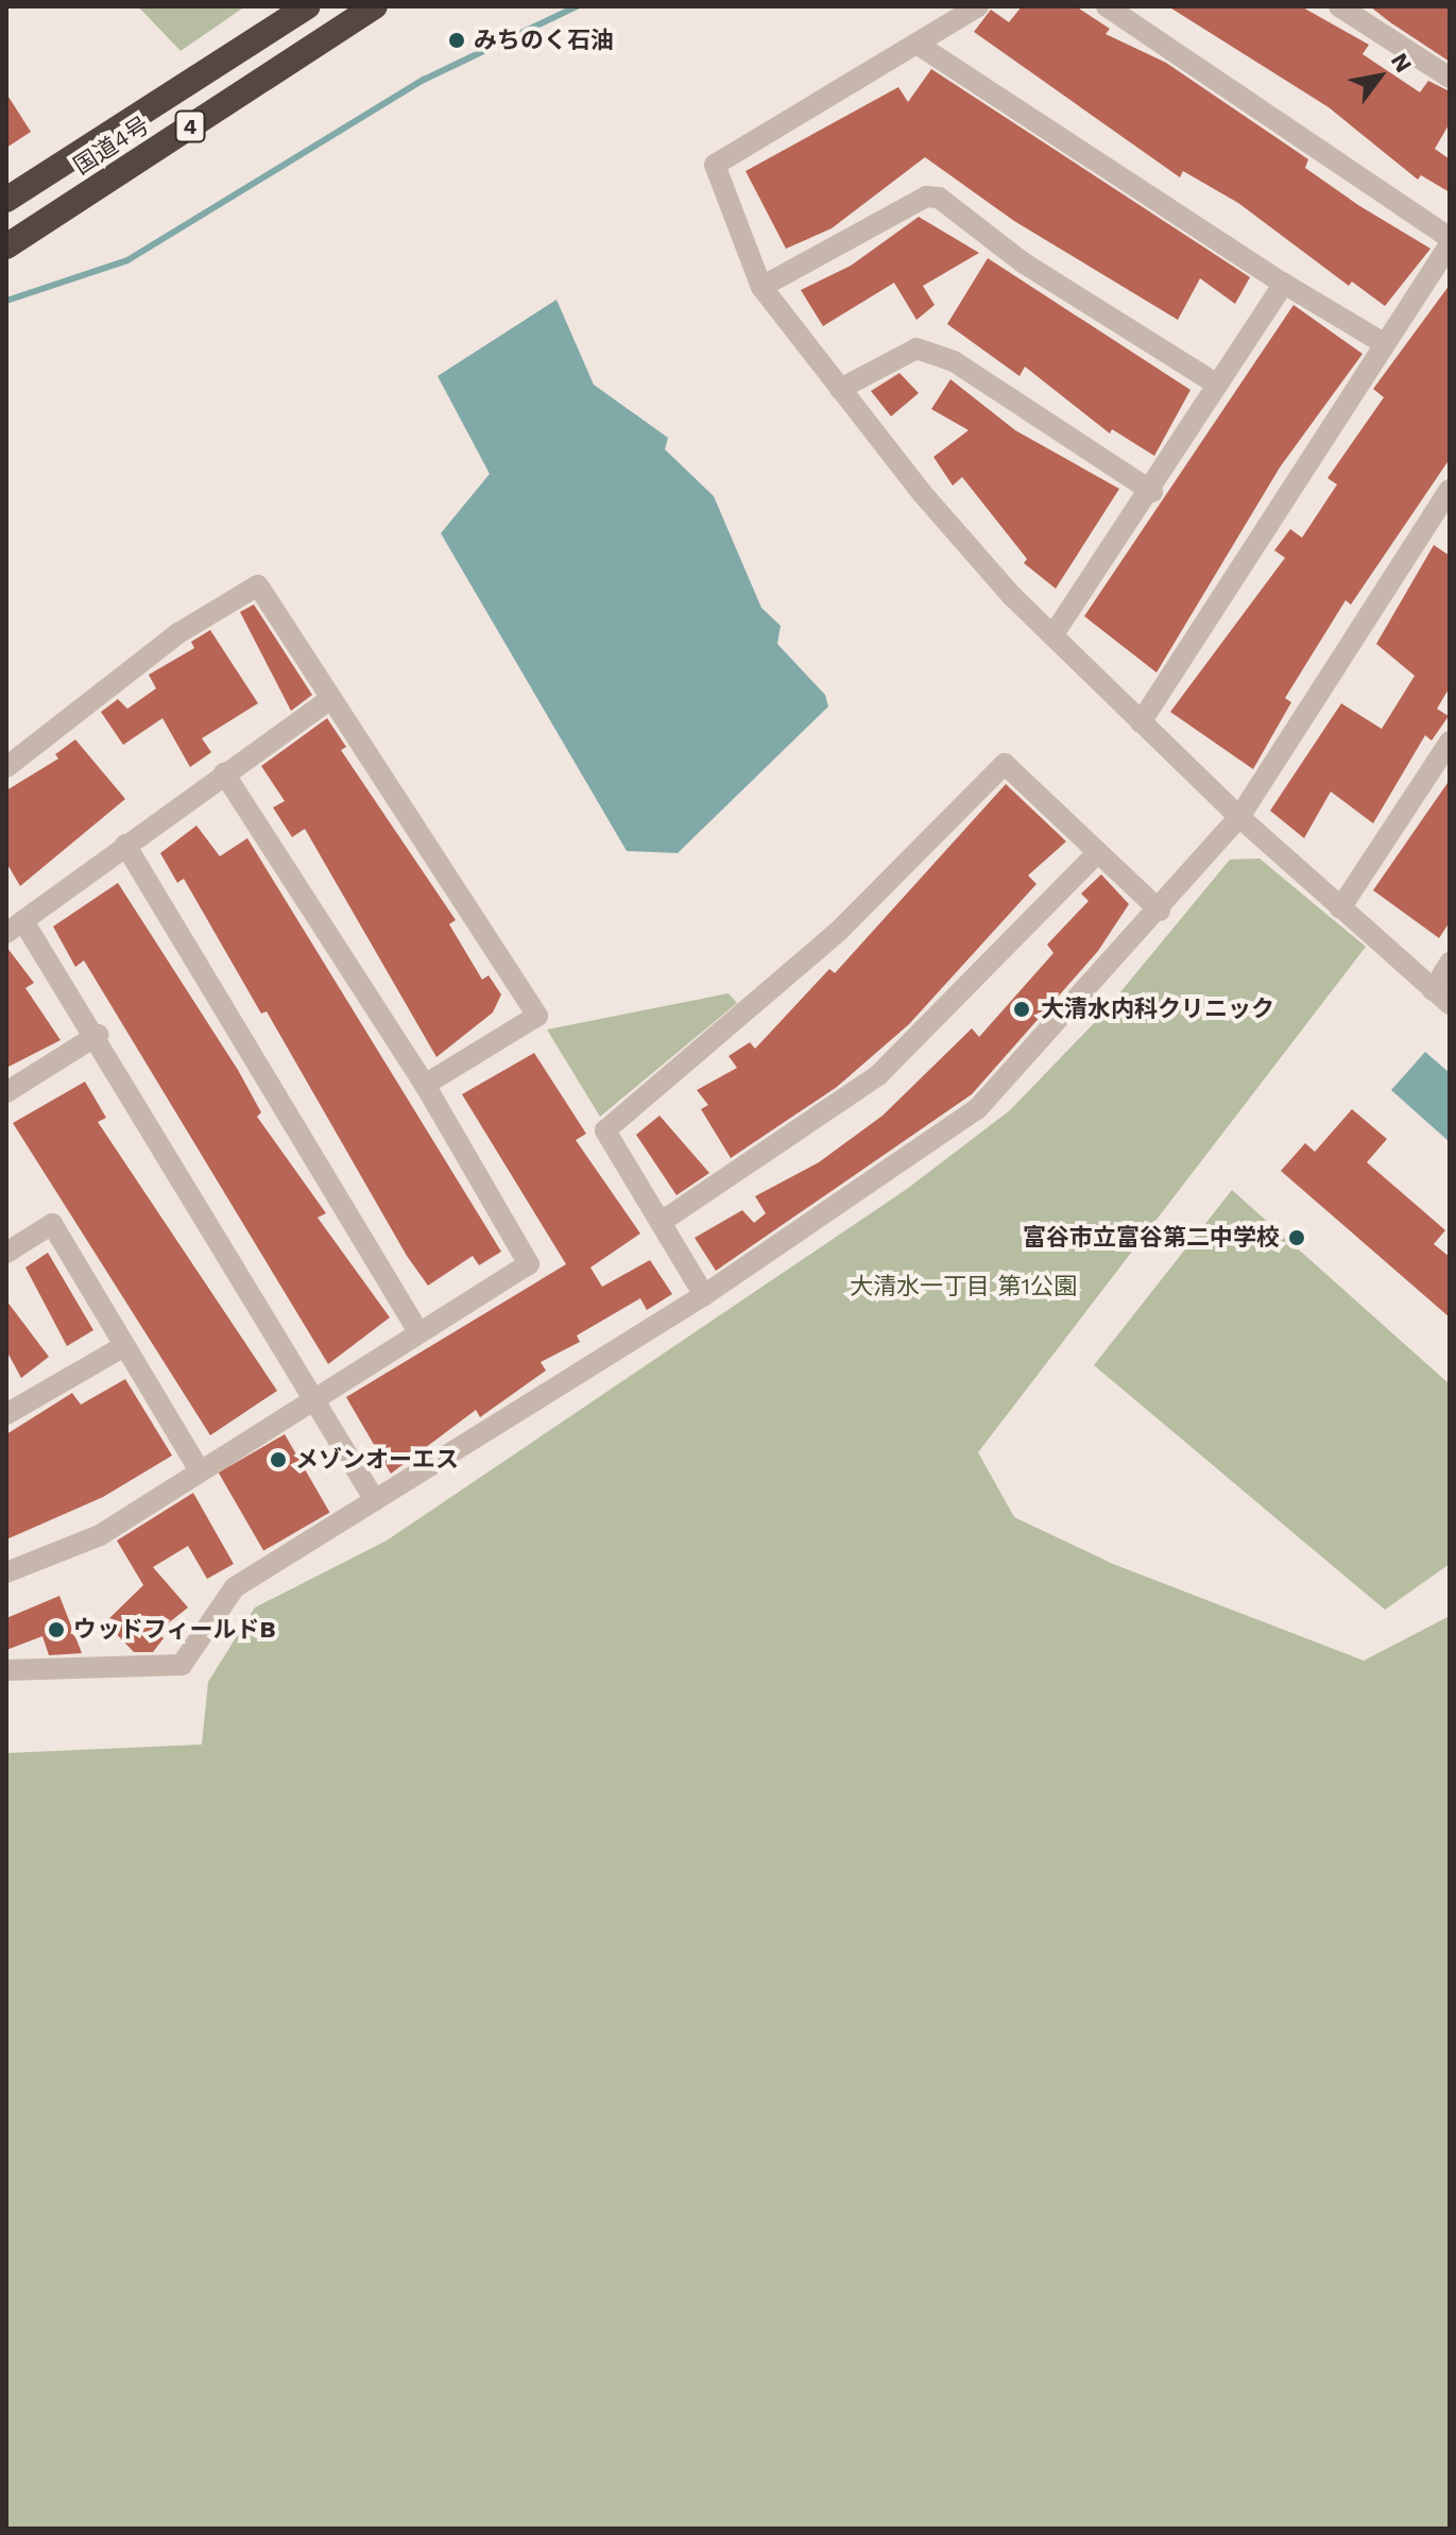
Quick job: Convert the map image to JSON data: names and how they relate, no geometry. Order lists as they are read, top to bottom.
{
  "streets": {
    "highway": ["4", "国道4号"]
  },
  "parks": ["大清水一丁目 第1公園"],
  "places": [
    "みちのく石油",
    "大清水内科クリニック",
    "富谷市立富谷第二中学校",
    "メゾンオーエス",
    "ウッドフィールドB"
  ],
  "north": "top right"
}
